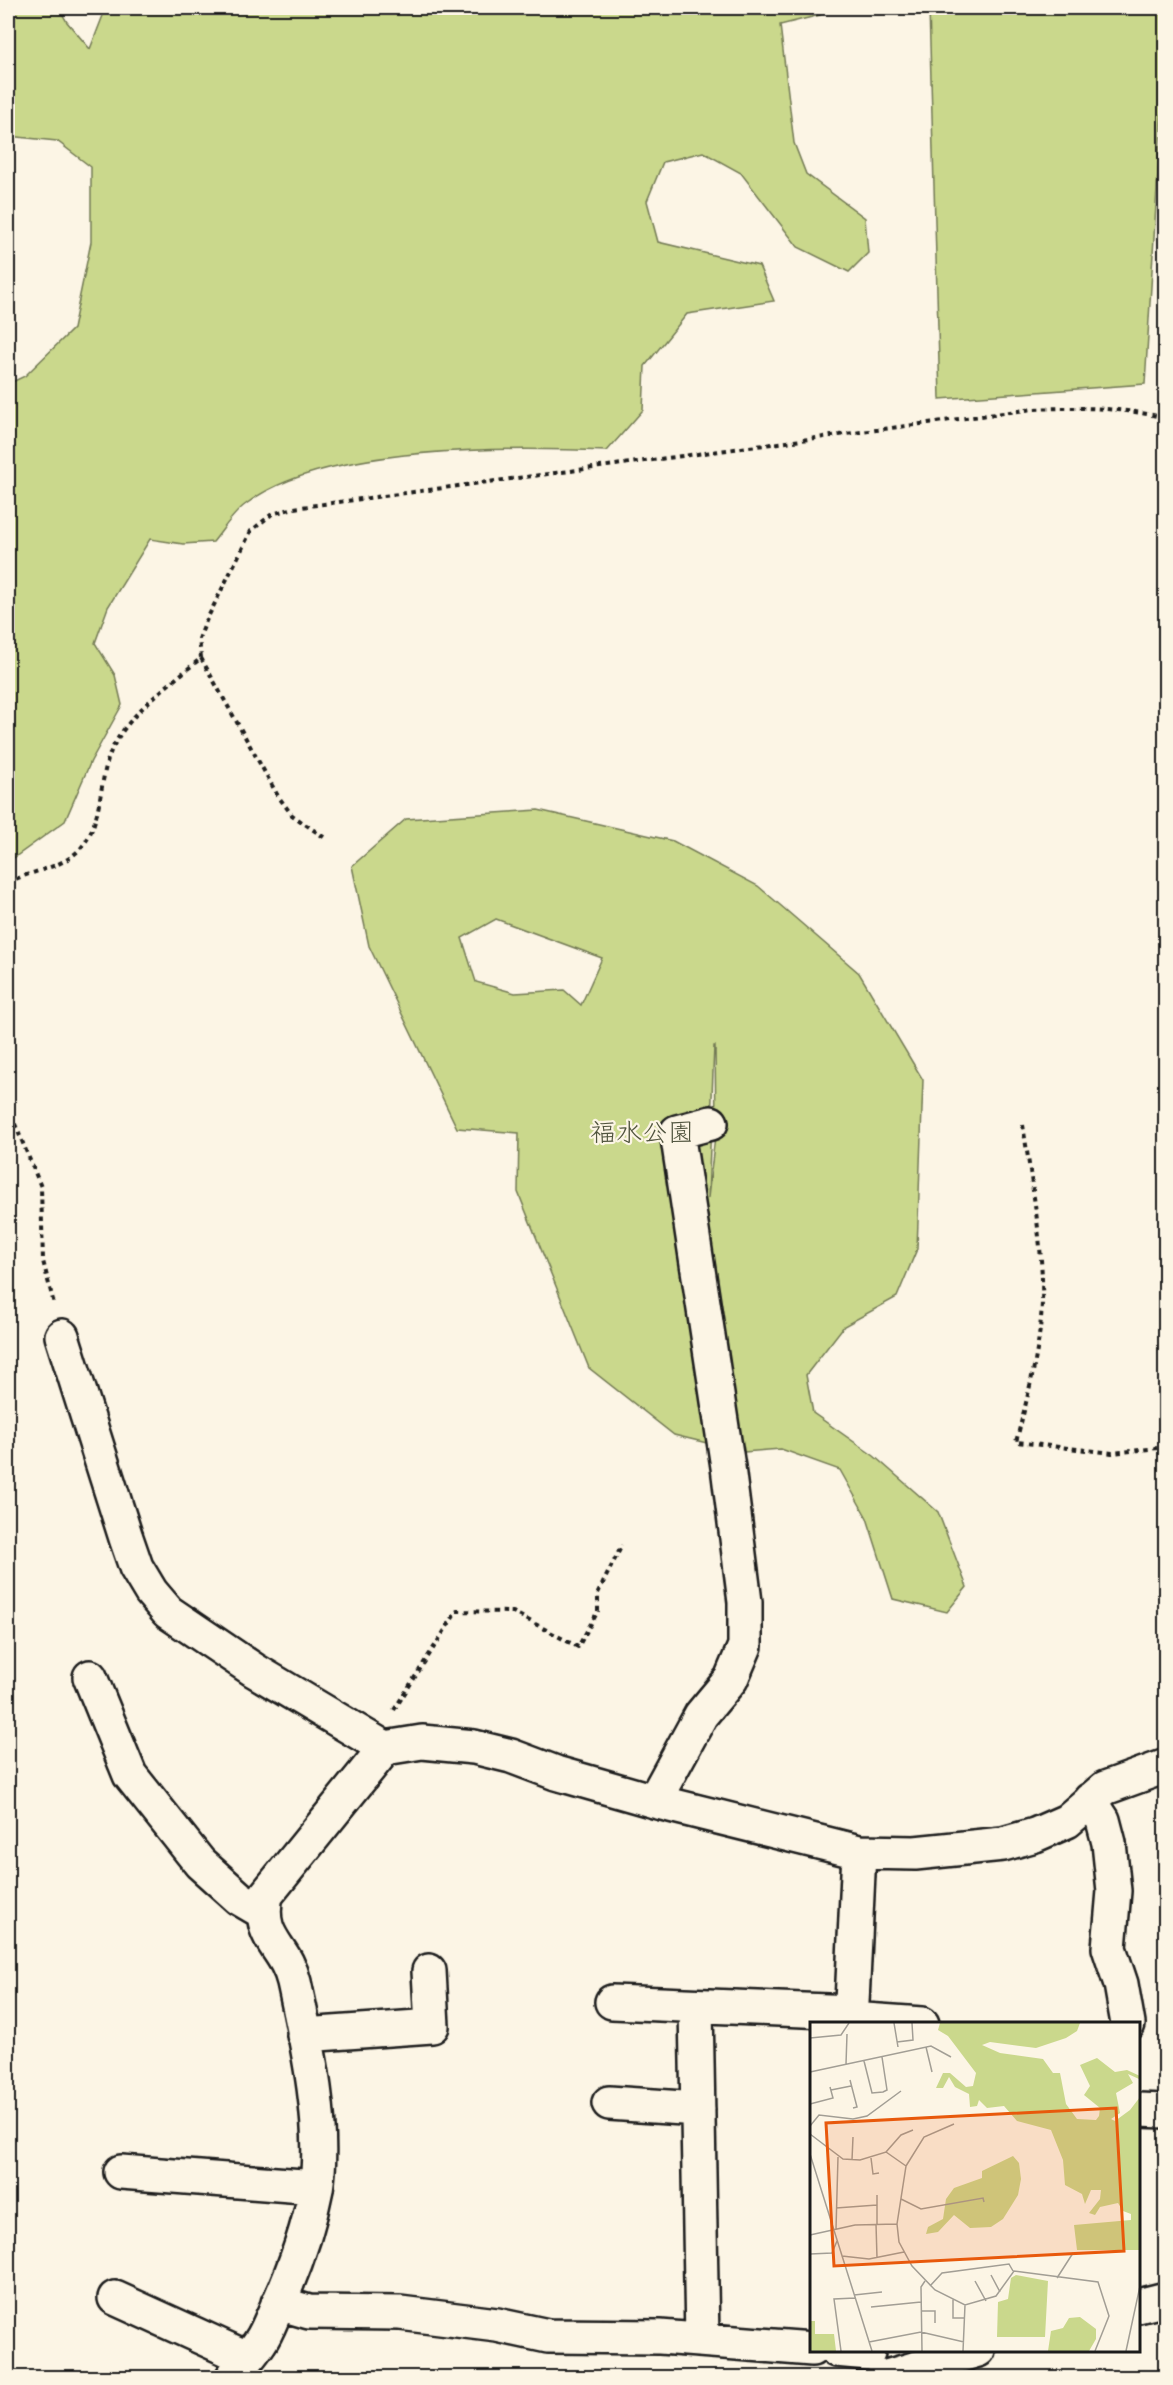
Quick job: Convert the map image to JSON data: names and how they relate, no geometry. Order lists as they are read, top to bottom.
{
  "parks": ["福水公園"]
}
